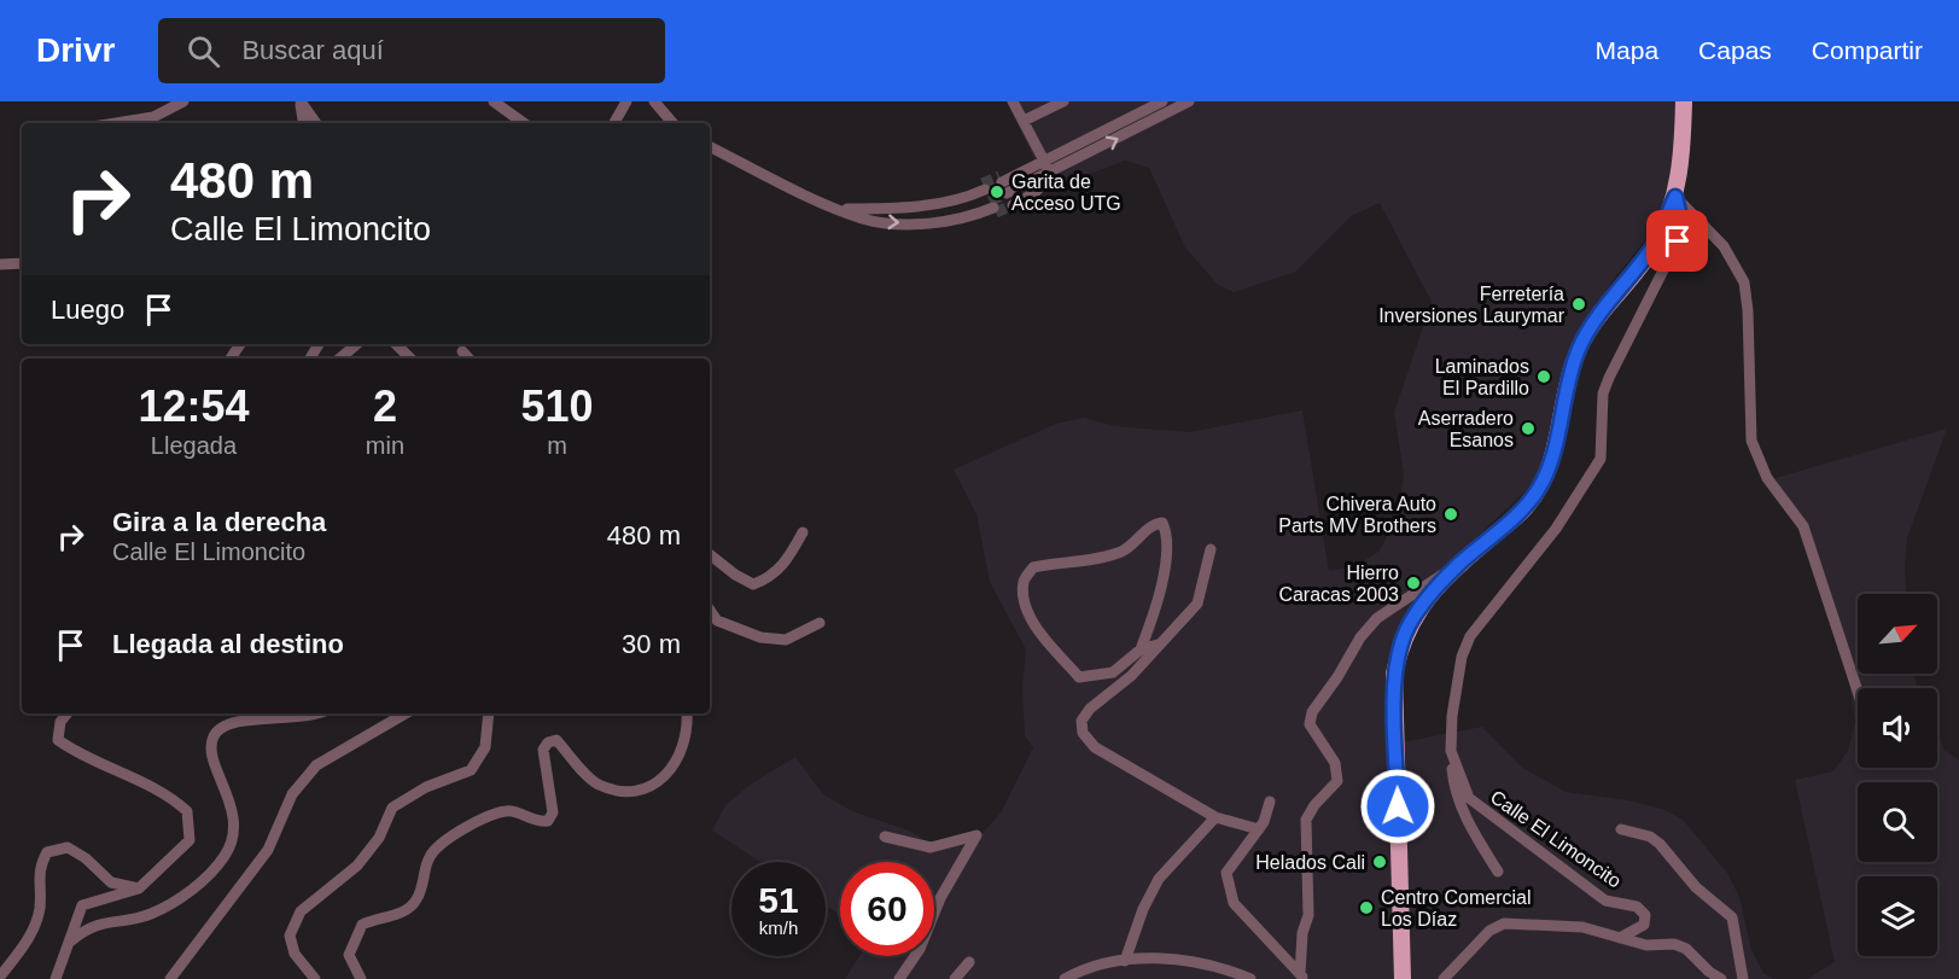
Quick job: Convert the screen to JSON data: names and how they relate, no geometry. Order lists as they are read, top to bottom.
{
  "streets": {
    "street": ["Calle El Limoncito"]
  },
  "places": [
    "Garita de Acceso UTG",
    "Ferretería Inversiones Laurymar",
    "Laminados El Pardillo",
    "Aserradero Esanos",
    "Chivera Auto Parts MV Brothers",
    "Hierro Caracas 2003",
    "Helados Cali",
    "Centro Comercial Los Díaz"
  ],
  "north": "top right",
  "page": {
    "header": "Drivr",
    "search": "Buscar aquí",
    "nav": ["Mapa", "Capas", "Compartir"],
    "turn": ["480 m", "Calle El Limoncito"],
    "then": "Luego",
    "eta": [
      "12:54",
      "Llegada",
      "2",
      "min",
      "510",
      "m"
    ],
    "list": [
      {
        "name": "Gira a la derecha",
        "note": "Calle El Limoncito",
        "value": "480 m"
      },
      {
        "name": "Llegada al destino",
        "value": "30 m"
      }
    ],
    "speed": "51 km/h",
    "limit": "60"
  }
}
